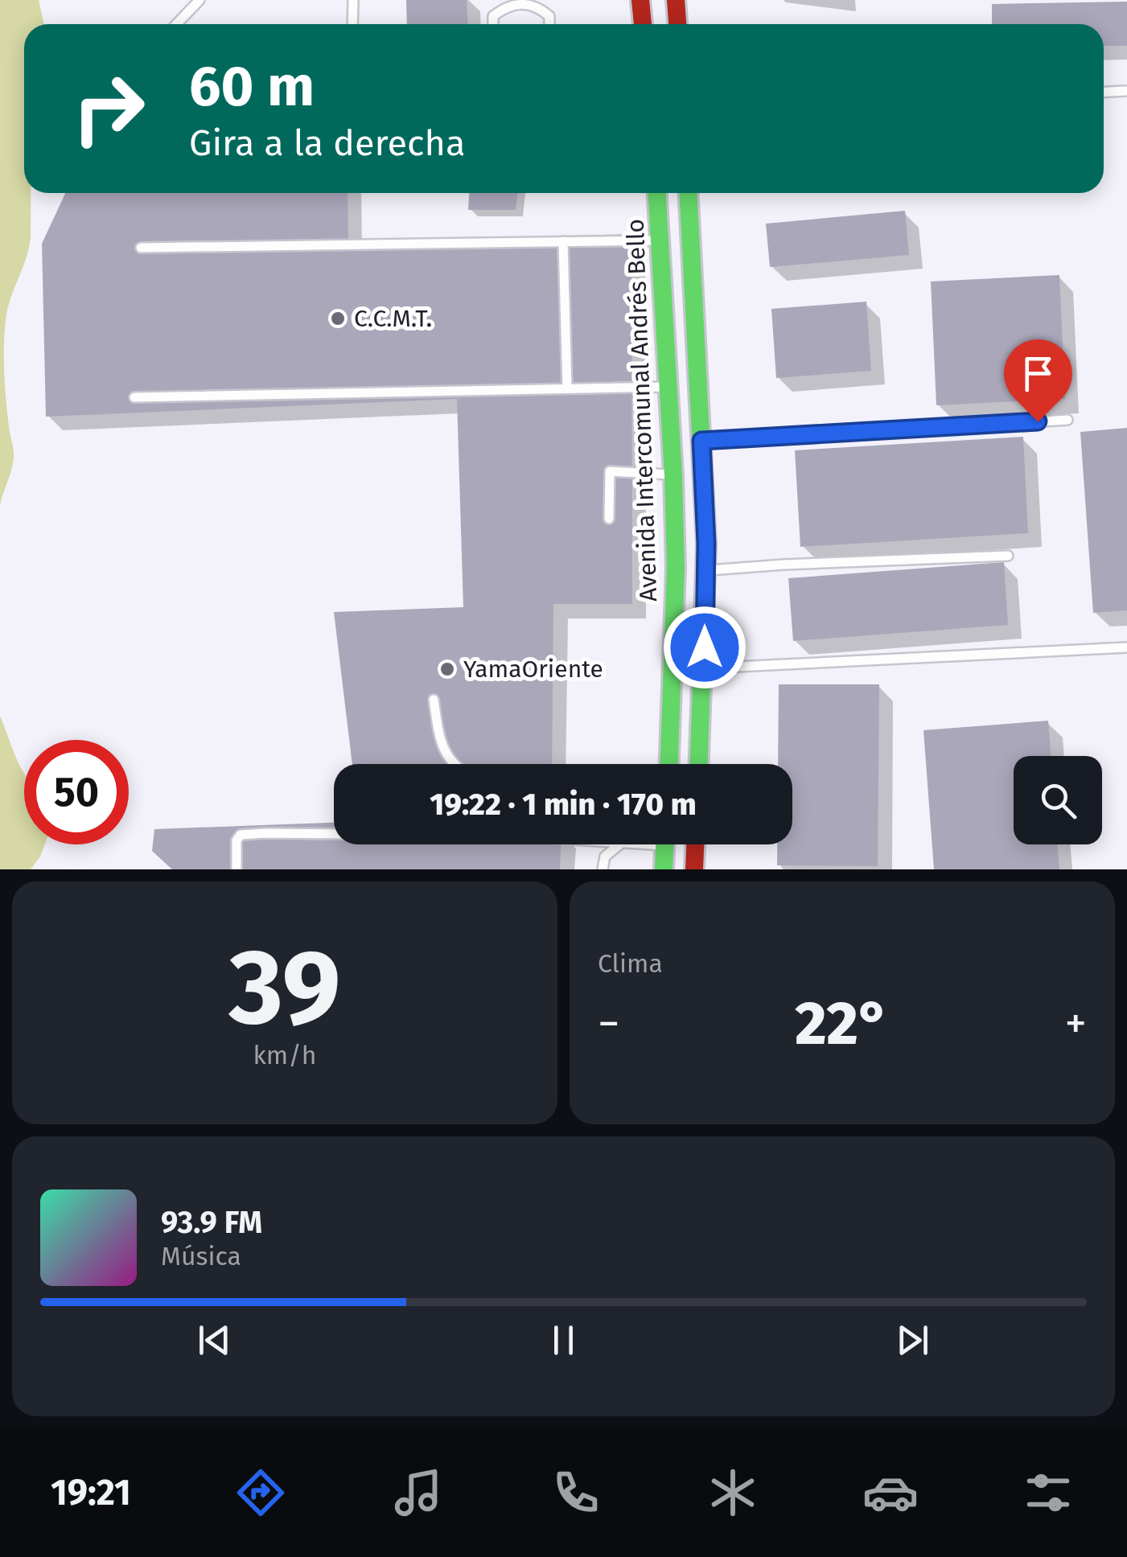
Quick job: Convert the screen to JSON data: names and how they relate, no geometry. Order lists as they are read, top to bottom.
{
  "streets": {
    "main road": ["Avenida Intercomunal Andrés Bello"]
  },
  "places": ["C.C.M.T.", "YamaOriente"],
  "page": {
    "turn": ["60 m", "Gira a la derecha"],
    "limit": "50",
    "trip": "19:22 · 1 min · 170 m",
    "tile": [
      ["39", "km/h"],
      "Clima"
    ],
    "heat": ["−", "22°", "+"],
    "song": ["93.9 FM", "Música"],
    "tabs": "19:21"
  }
}
